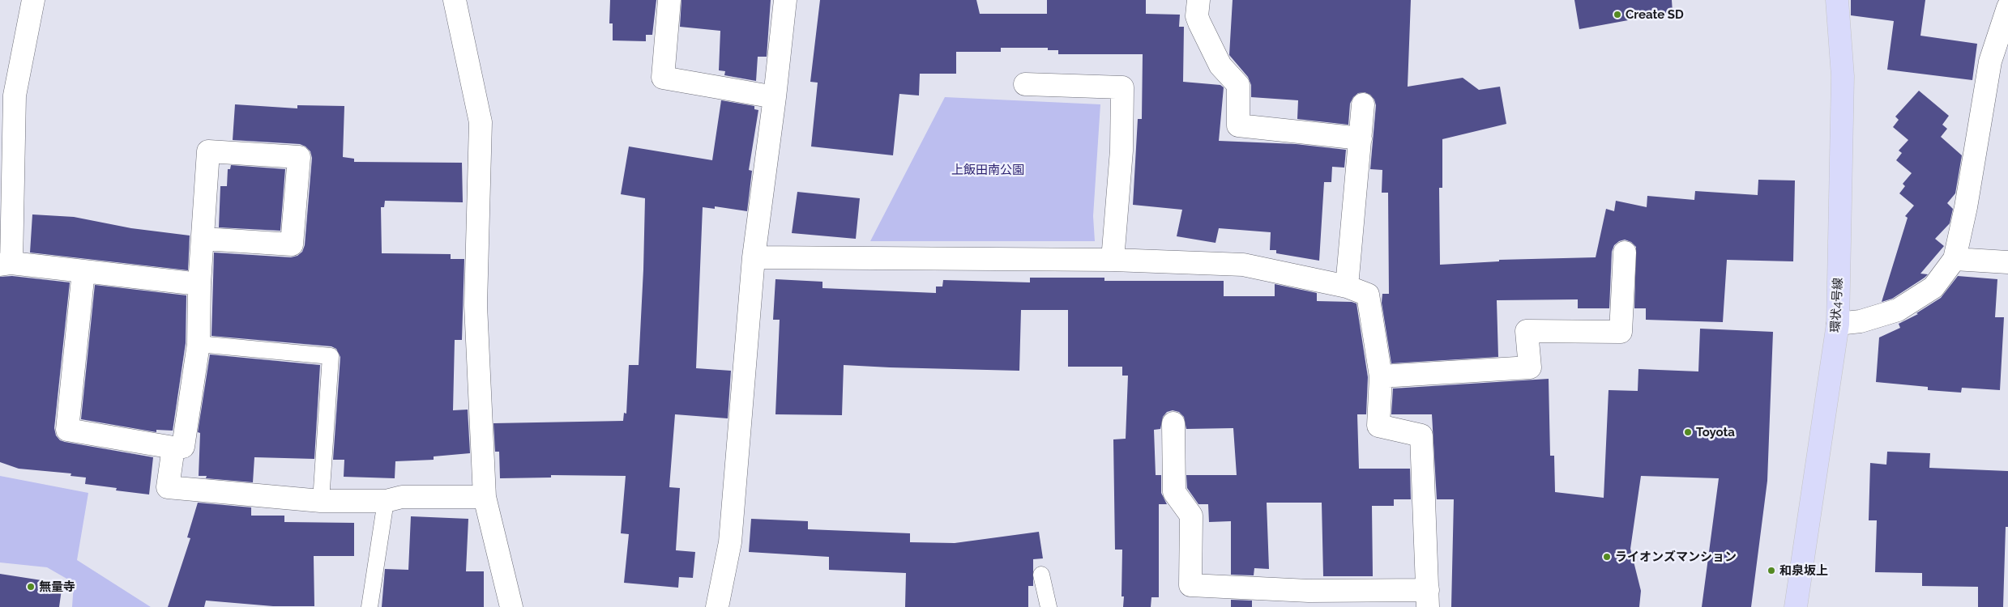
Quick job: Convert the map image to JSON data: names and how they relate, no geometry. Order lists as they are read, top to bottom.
{
  "streets": {
    "main road": ["環状4号線"]
  },
  "parks": ["上飯田南公園"],
  "places": [
    "Create SD",
    "Toyota",
    "ライオンズマンション",
    "和泉坂上",
    "無量寺"
  ]
}
